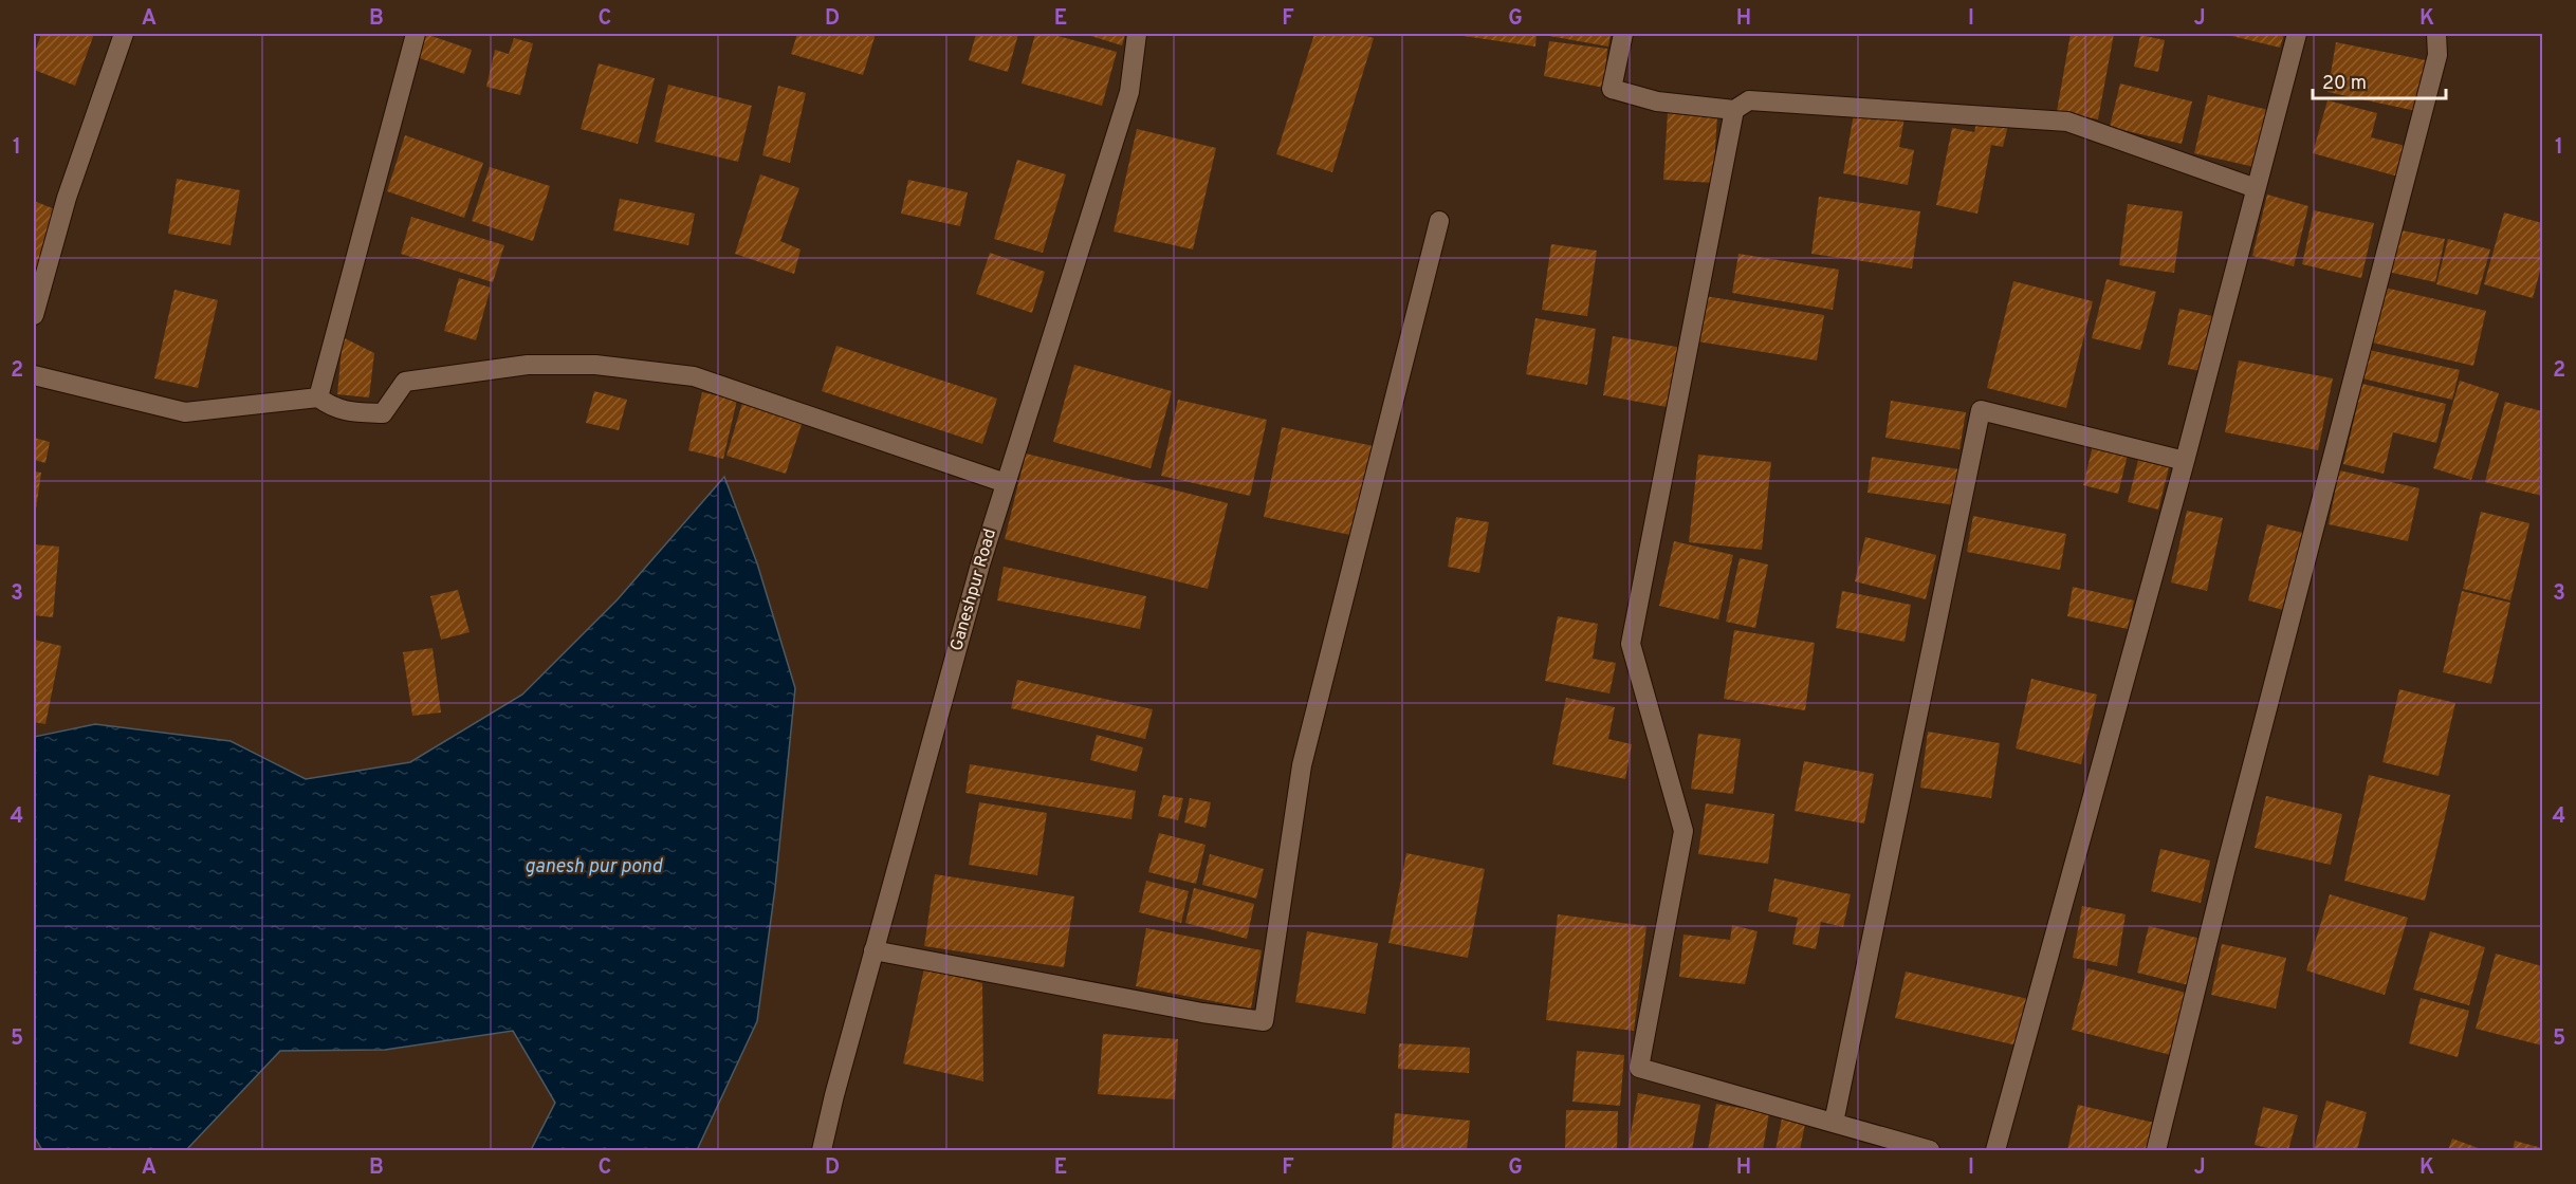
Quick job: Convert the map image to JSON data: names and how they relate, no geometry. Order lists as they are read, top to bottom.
{
  "streets": {
    "street": ["Ganeshpur Road"]
  },
  "water": ["ganesh pur pond"],
  "scale_bar": "20 m",
  "grid": {
    "columns": [
      "A",
      "B",
      "C",
      "D",
      "E",
      "F",
      "G",
      "H",
      "I",
      "J",
      "K"
    ],
    "rows": [
      "1",
      "2",
      "3",
      "4",
      "5"
    ]
  }
}
